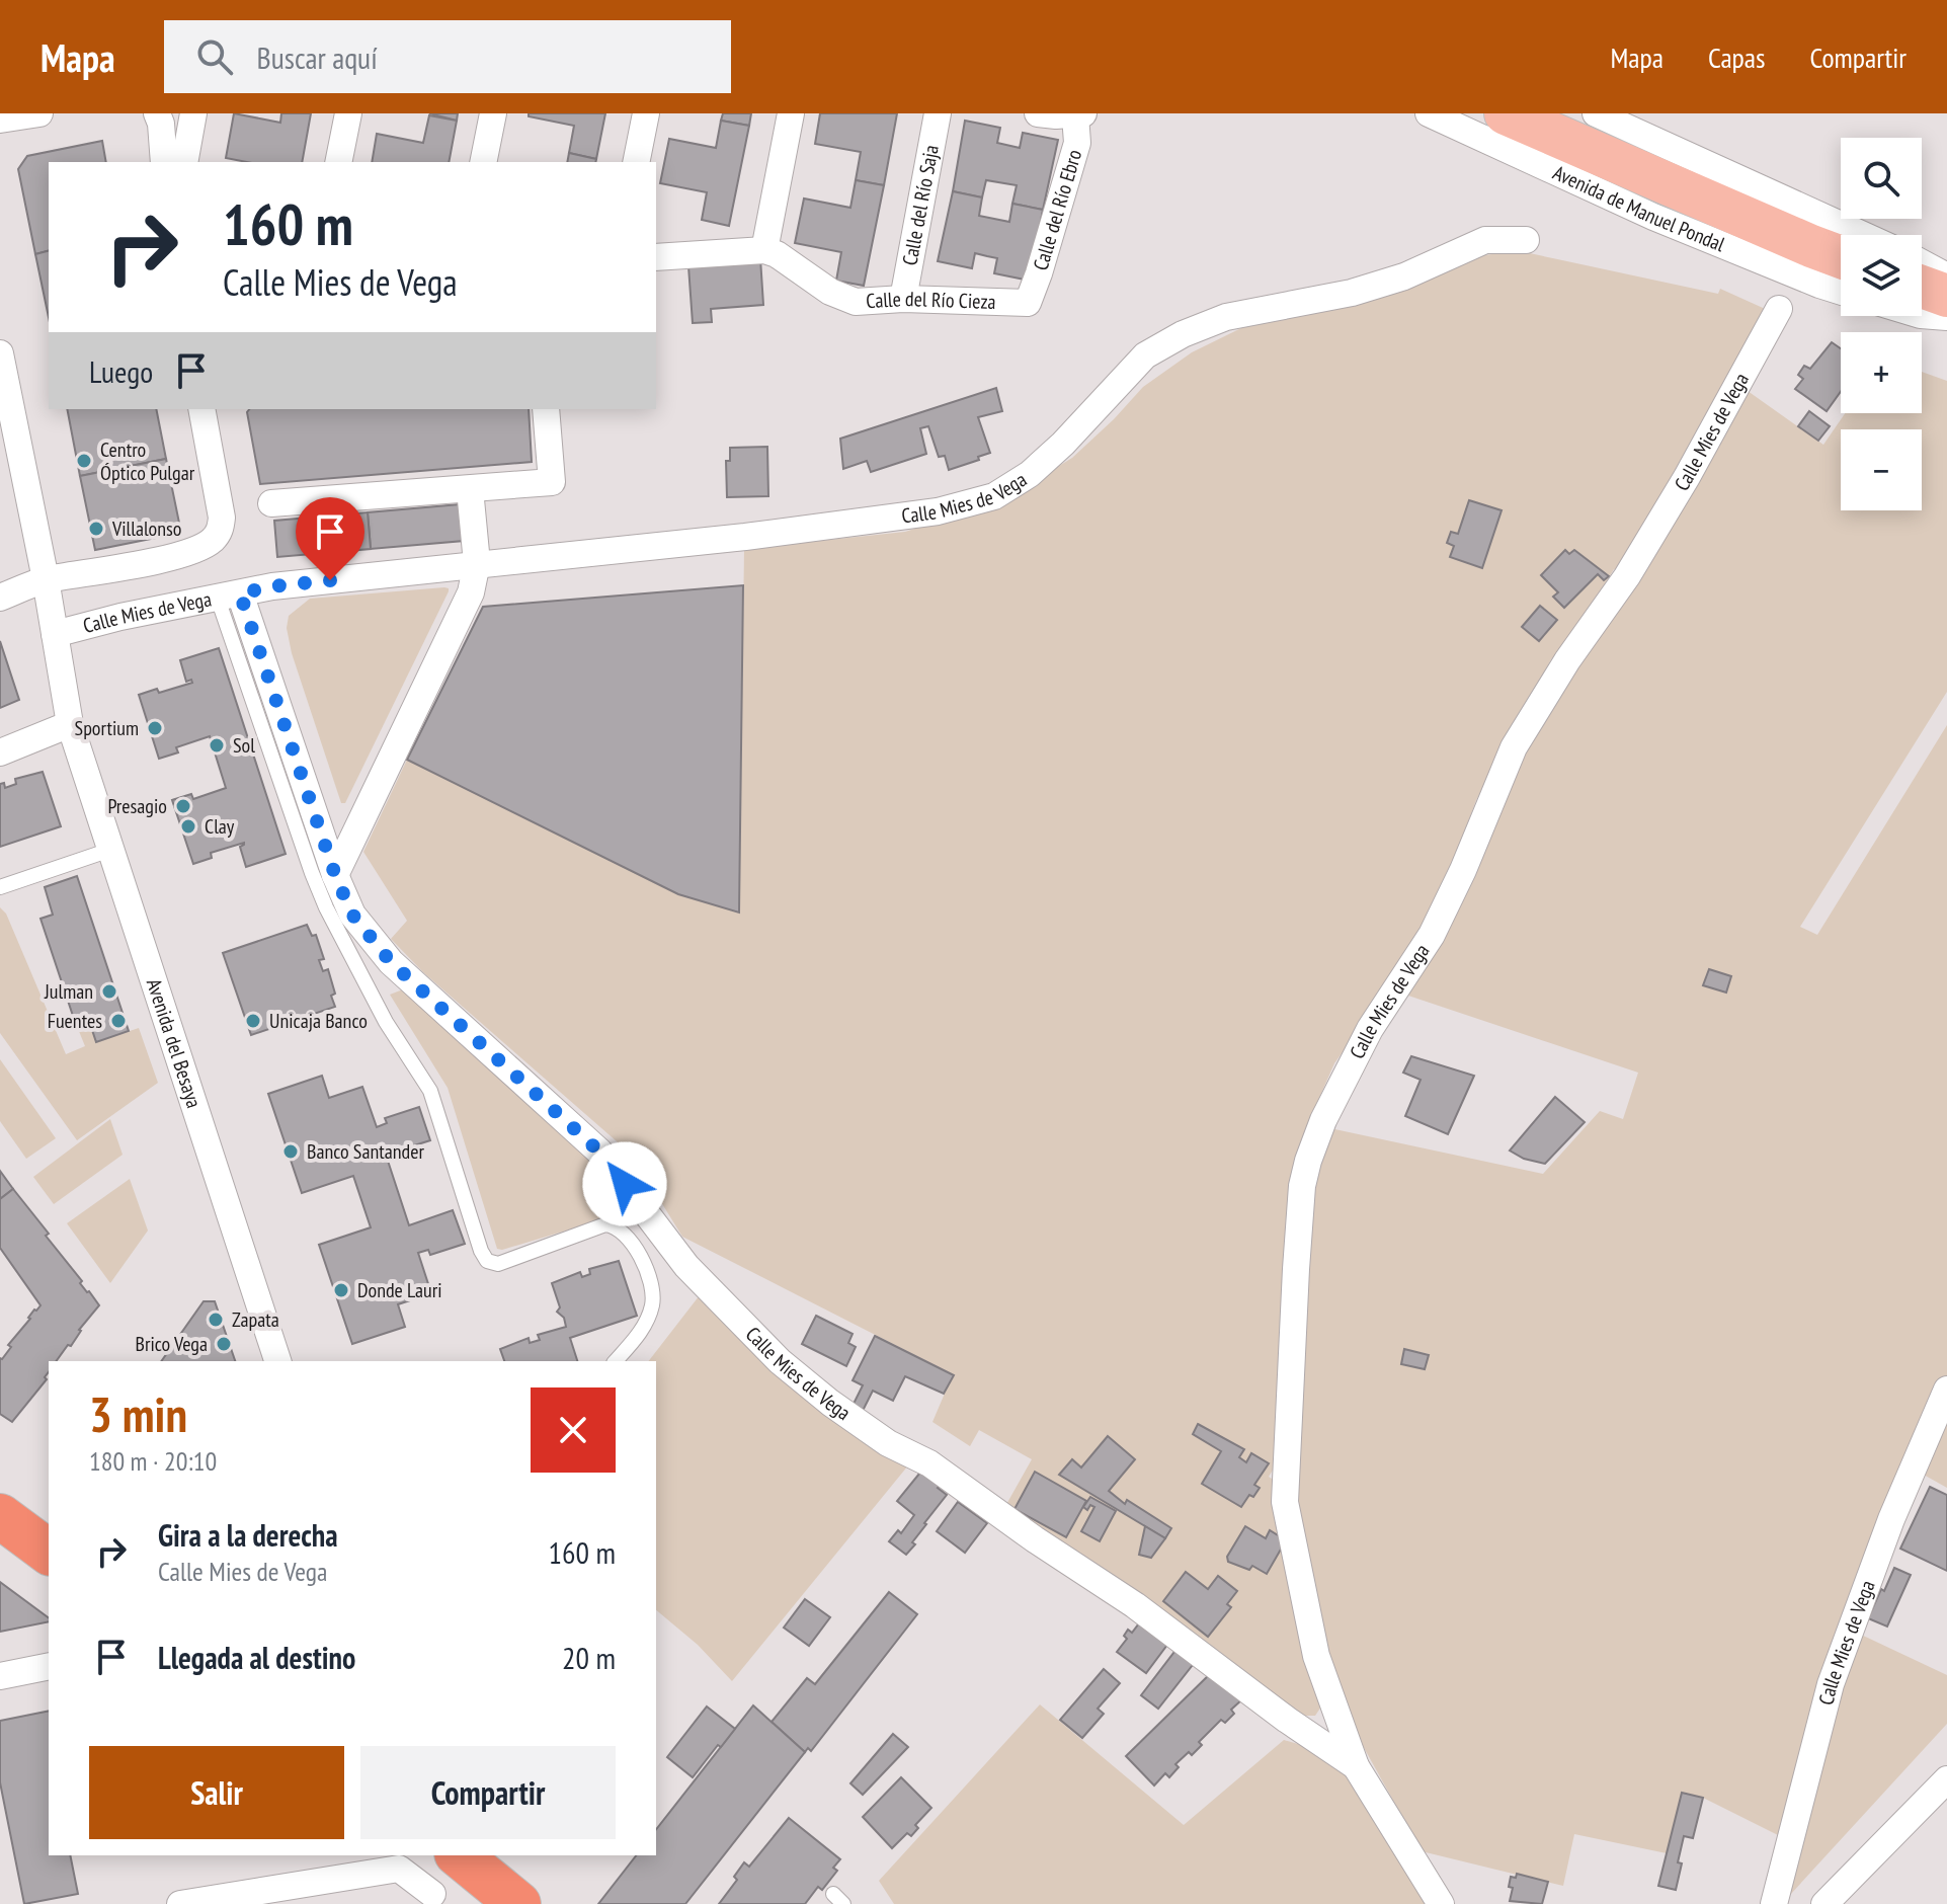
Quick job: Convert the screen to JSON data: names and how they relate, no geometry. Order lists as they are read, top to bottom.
{
  "streets": {
    "main road": ["Avenida de Manuel Pondal"],
    "street": [
      "Calle del Río Saja",
      "Calle del Río Ebro",
      "Calle del Río Cieza",
      "Calle Mies de Vega",
      "Avenida del Besaya"
    ]
  },
  "crossings": [
    ["Calle del Río Saja", "Calle del Río Cieza"],
    ["Calle del Río Ebro", "Calle del Río Cieza"],
    ["Calle Mies de Vega", "Avenida del Besaya"]
  ],
  "places": [
    "Centro Óptico Pulgar",
    "Villalonso",
    "Sportium",
    "Sol",
    "Presagio",
    "Clay",
    "Julman",
    "Fuentes",
    "Unicaja Banco",
    "Banco Santander",
    "Donde Lauri",
    "Zapata",
    "Brico Vega"
  ],
  "page": {
    "header": "Mapa",
    "search": "Buscar aquí",
    "nav": ["Mapa", "Capas", "Compartir"],
    "map_buttons": ["+", "−"],
    "turn": ["160 m", "Calle Mies de Vega"],
    "then": "Luego",
    "heading": ["3 min", "180 m · 20:10"],
    "list": [
      {
        "name": "Gira a la derecha",
        "note": "Calle Mies de Vega",
        "value": "160 m"
      },
      {
        "name": "Llegada al destino",
        "value": "20 m"
      }
    ],
    "buttons": ["Salir", "Compartir"]
  }
}
